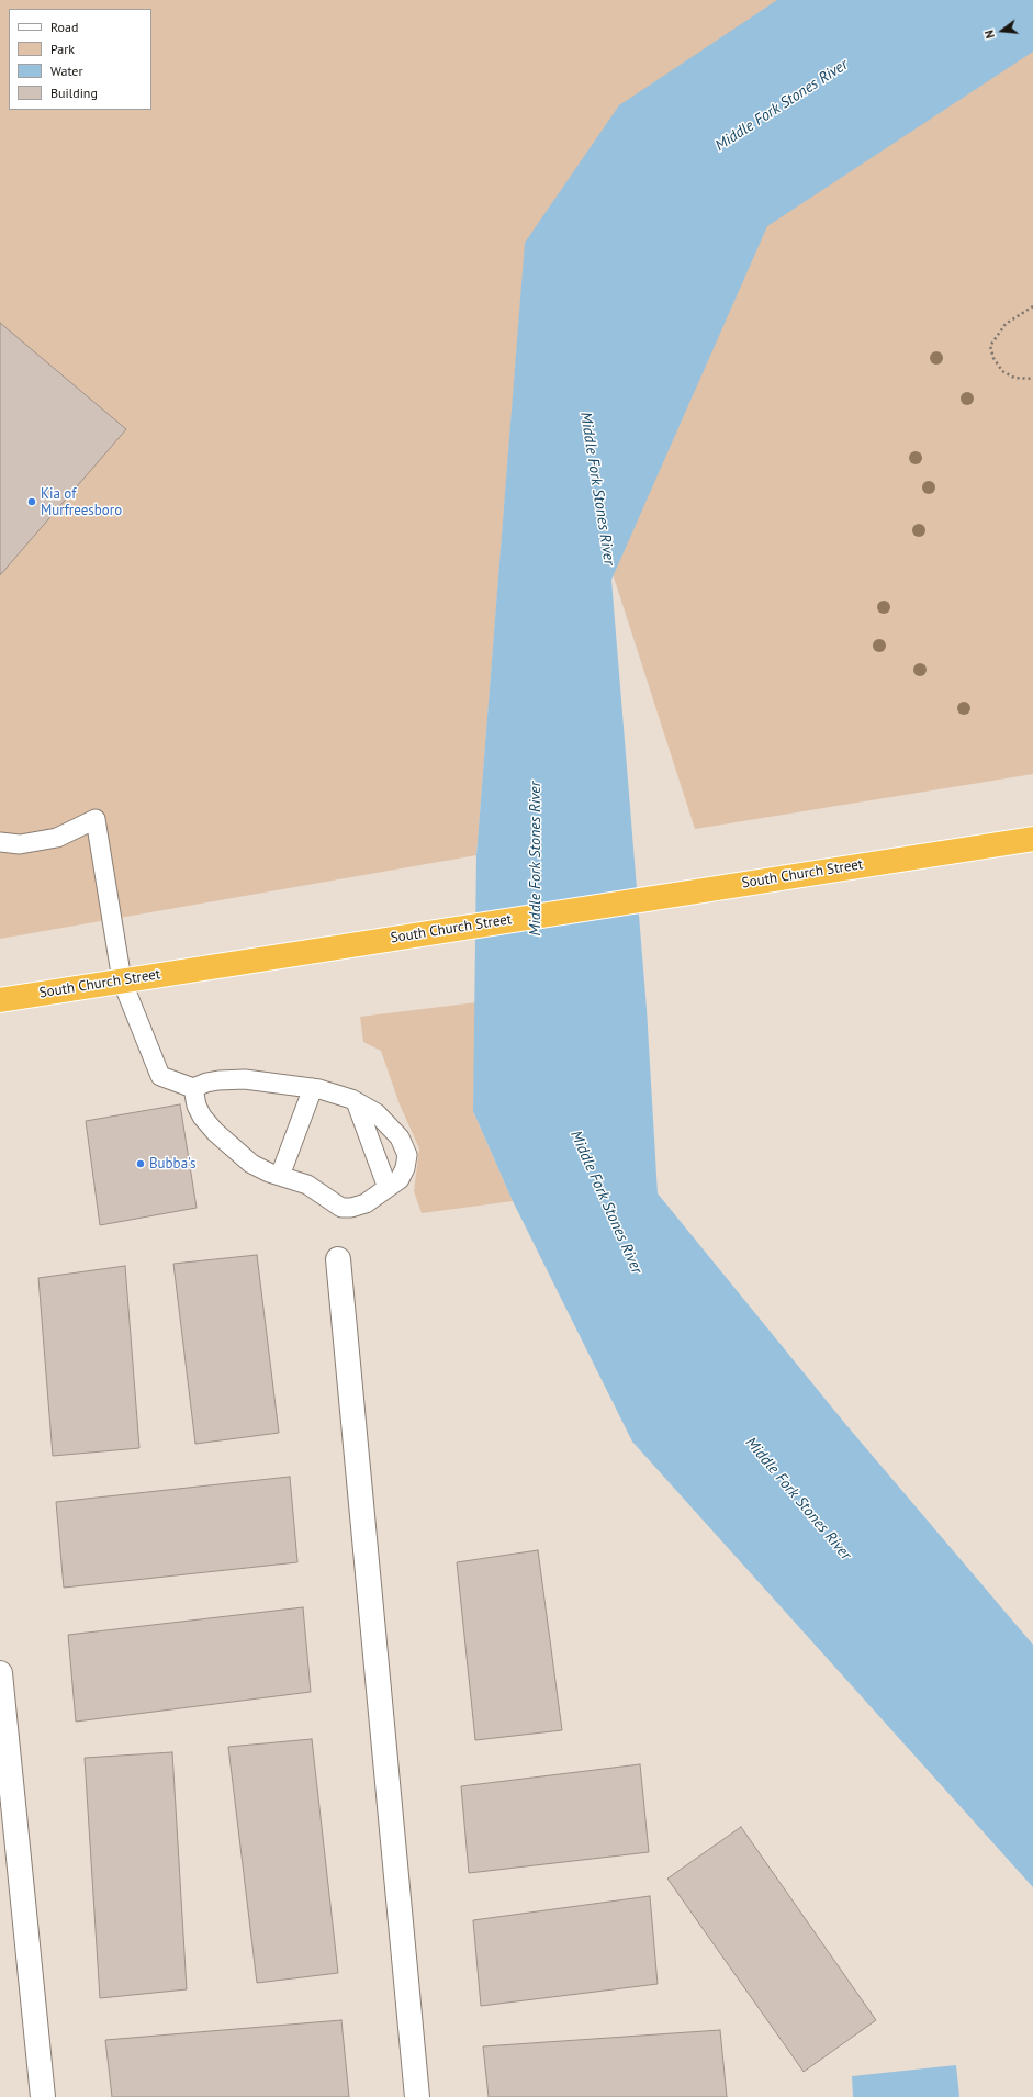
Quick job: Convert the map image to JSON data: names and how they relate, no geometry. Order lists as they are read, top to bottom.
{
  "streets": {
    "highway": ["South Church Street"]
  },
  "water": ["Middle Fork Stones River"],
  "places": ["Kia of Murfreesboro", "Bubba's"],
  "legend": [
    "Road",
    "Park",
    "Water",
    "Building"
  ],
  "north": "left"
}
